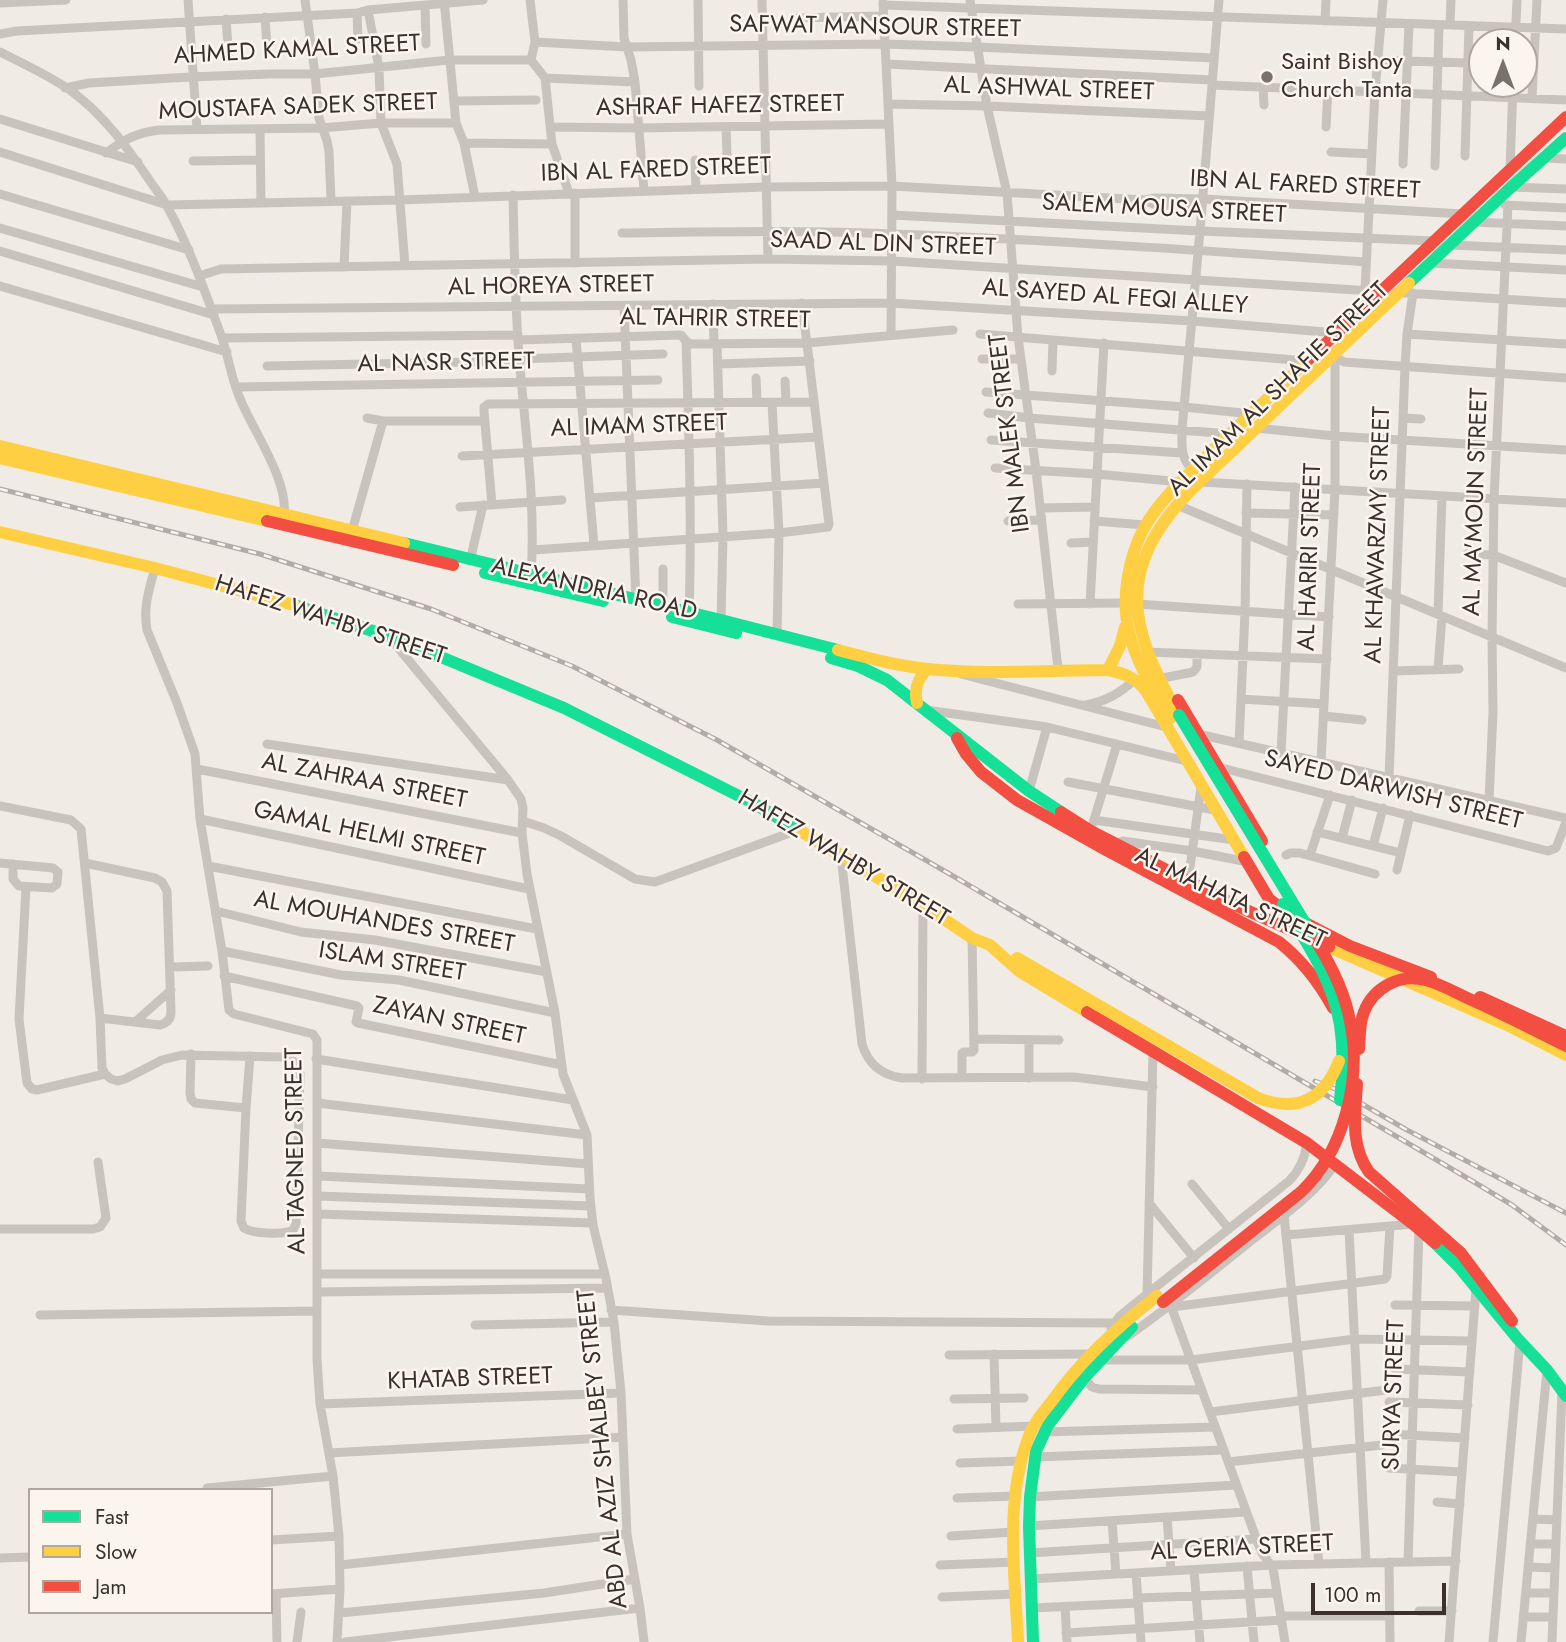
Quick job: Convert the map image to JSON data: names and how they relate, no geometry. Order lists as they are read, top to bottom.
{
  "streets": {
    "main road": [
      "AL IMAM AL SHAFIE STREET",
      "ALEXANDRIA ROAD",
      "HAFEZ WAHBY STREET",
      "AL MAHATA STREET"
    ],
    "street": [
      "SAFWAT MANSOUR STREET",
      "AHMED KAMAL STREET",
      "AL ASHWAL STREET",
      "ASHRAF HAFEZ STREET",
      "MOUSTAFA SADEK STREET",
      "IBN AL FARED STREET",
      "SALEM MOUSA STREET",
      "SAAD AL DIN STREET",
      "AL HOREYA STREET",
      "AL SAYED AL FEQI ALLEY",
      "AL TAHRIR STREET",
      "AL NASR STREET",
      "AL IMAM STREET",
      "IBN MALEK STREET",
      "AL MA'MOUN STREET",
      "AL KHAWARZMY STREET",
      "AL HARIRI STREET",
      "AL ZAHRAA STREET",
      "SAYED DARWISH STREET",
      "GAMAL HELMI STREET",
      "AL MOUHANDES STREET",
      "ISLAM STREET",
      "ZAYAN STREET",
      "AL TAGNED STREET",
      "KHATAB STREET",
      "SURYA STREET",
      "ABD AL AZIZ SHALBEY STREET",
      "AL GERIA STREET"
    ]
  },
  "crossings": [
    ["SAFWAT MANSOUR STREET", "IBN MALEK STREET"],
    ["AL ASHWAL STREET", "IBN MALEK STREET"],
    ["IBN AL FARED STREET", "AL IMAM AL SHAFIE STREET"],
    ["IBN AL FARED STREET", "IBN MALEK STREET"],
    ["IBN AL FARED STREET", "AL MA'MOUN STREET"],
    ["SALEM MOUSA STREET", "AL IMAM AL SHAFIE STREET"],
    ["SALEM MOUSA STREET", "IBN MALEK STREET"],
    ["SAAD AL DIN STREET", "AL IMAM AL SHAFIE STREET"],
    ["SAAD AL DIN STREET", "IBN MALEK STREET"],
    ["SAAD AL DIN STREET", "AL MA'MOUN STREET"],
    ["SAAD AL DIN STREET", "AL KHAWARZMY STREET"],
    ["AL HOREYA STREET", "AL SAYED AL FEQI ALLEY"],
    ["AL SAYED AL FEQI ALLEY", "AL IMAM AL SHAFIE STREET"],
    ["AL SAYED AL FEQI ALLEY", "IBN MALEK STREET"],
    ["AL IMAM AL SHAFIE STREET", "AL KHAWARZMY STREET"],
    ["AL IMAM AL SHAFIE STREET", "AL HARIRI STREET"],
    ["AL IMAM AL SHAFIE STREET", "SAYED DARWISH STREET"],
    ["AL IMAM AL SHAFIE STREET", "AL MAHATA STREET"],
    ["IBN MALEK STREET", "ALEXANDRIA ROAD"],
    ["ALEXANDRIA ROAD", "AL MAHATA STREET"],
    ["HAFEZ WAHBY STREET", "AL TAGNED STREET"],
    ["HAFEZ WAHBY STREET", "SURYA STREET"],
    ["HAFEZ WAHBY STREET", "ABD AL AZIZ SHALBEY STREET"],
    ["AL ZAHRAA STREET", "AL TAGNED STREET"],
    ["AL ZAHRAA STREET", "ABD AL AZIZ SHALBEY STREET"],
    ["GAMAL HELMI STREET", "AL TAGNED STREET"],
    ["GAMAL HELMI STREET", "ABD AL AZIZ SHALBEY STREET"],
    ["AL MOUHANDES STREET", "AL TAGNED STREET"],
    ["AL MOUHANDES STREET", "ABD AL AZIZ SHALBEY STREET"],
    ["ISLAM STREET", "AL TAGNED STREET"],
    ["ISLAM STREET", "ABD AL AZIZ SHALBEY STREET"],
    ["ZAYAN STREET", "AL TAGNED STREET"],
    ["ZAYAN STREET", "ABD AL AZIZ SHALBEY STREET"],
    ["AL TAGNED STREET", "KHATAB STREET"],
    ["KHATAB STREET", "ABD AL AZIZ SHALBEY STREET"],
    ["SURYA STREET", "AL GERIA STREET"]
  ],
  "places": ["Saint Bishoy Church Tanta"],
  "legend": ["Fast", "Slow", "Jam"],
  "scale_bar": "100 m",
  "north": "top"
}
